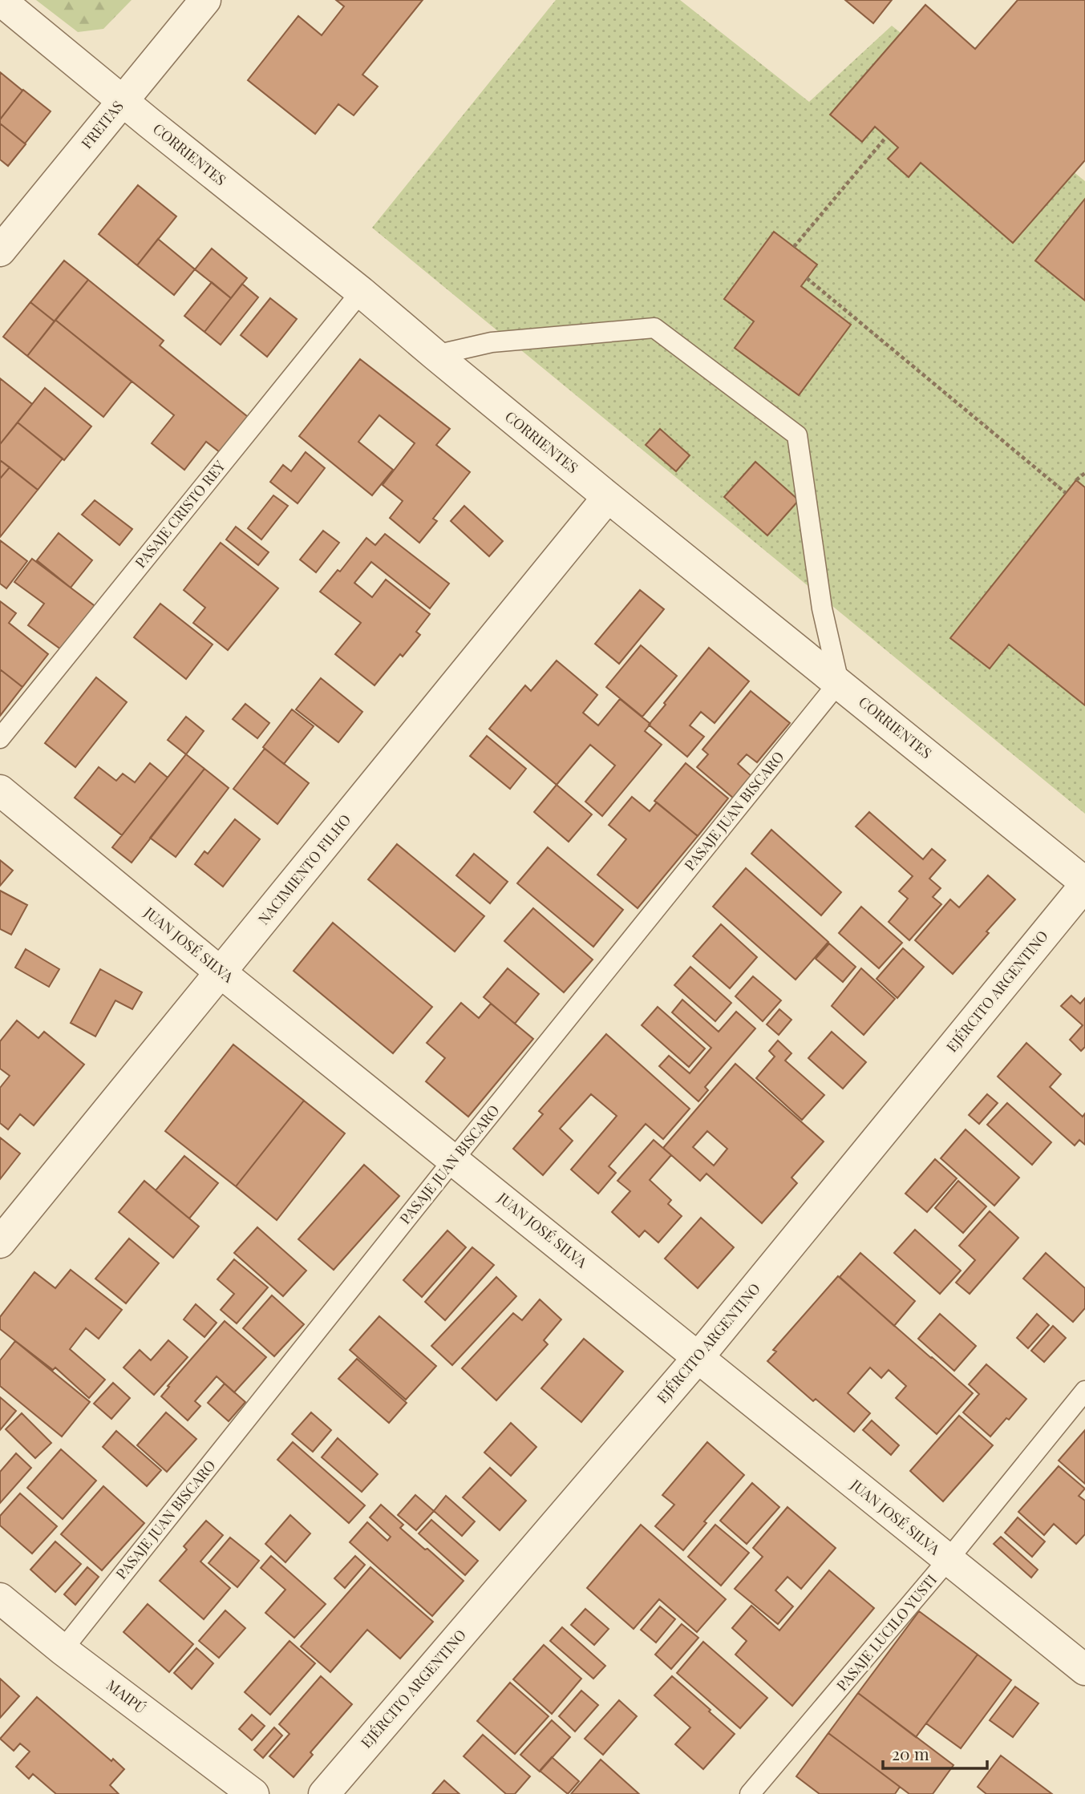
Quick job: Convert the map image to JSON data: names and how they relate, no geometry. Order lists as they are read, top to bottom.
{
  "streets": {
    "street": [
      "FREITAS",
      "CORRIENTES",
      "NACIMIENTO FILHO",
      "JUAN JOSÉ SILVA",
      "EJÉRCITO ARGENTINO",
      "MAIPÚ"
    ],
    "lane": ["PASAJE CRISTO REY", "PASAJE JUAN BISCARO", "PASAJE LUCILO YUSTI"]
  },
  "crossings": [
    ["FREITAS", "CORRIENTES"],
    ["CORRIENTES", "PASAJE CRISTO REY"],
    ["CORRIENTES", "PASAJE JUAN BISCARO"],
    ["CORRIENTES", "NACIMIENTO FILHO"],
    ["CORRIENTES", "EJÉRCITO ARGENTINO"],
    ["PASAJE JUAN BISCARO", "JUAN JOSÉ SILVA"],
    ["PASAJE JUAN BISCARO", "MAIPÚ"],
    ["NACIMIENTO FILHO", "JUAN JOSÉ SILVA"],
    ["JUAN JOSÉ SILVA", "EJÉRCITO ARGENTINO"],
    ["JUAN JOSÉ SILVA", "PASAJE LUCILO YUSTI"]
  ],
  "scale_bar": "20 m"
}
